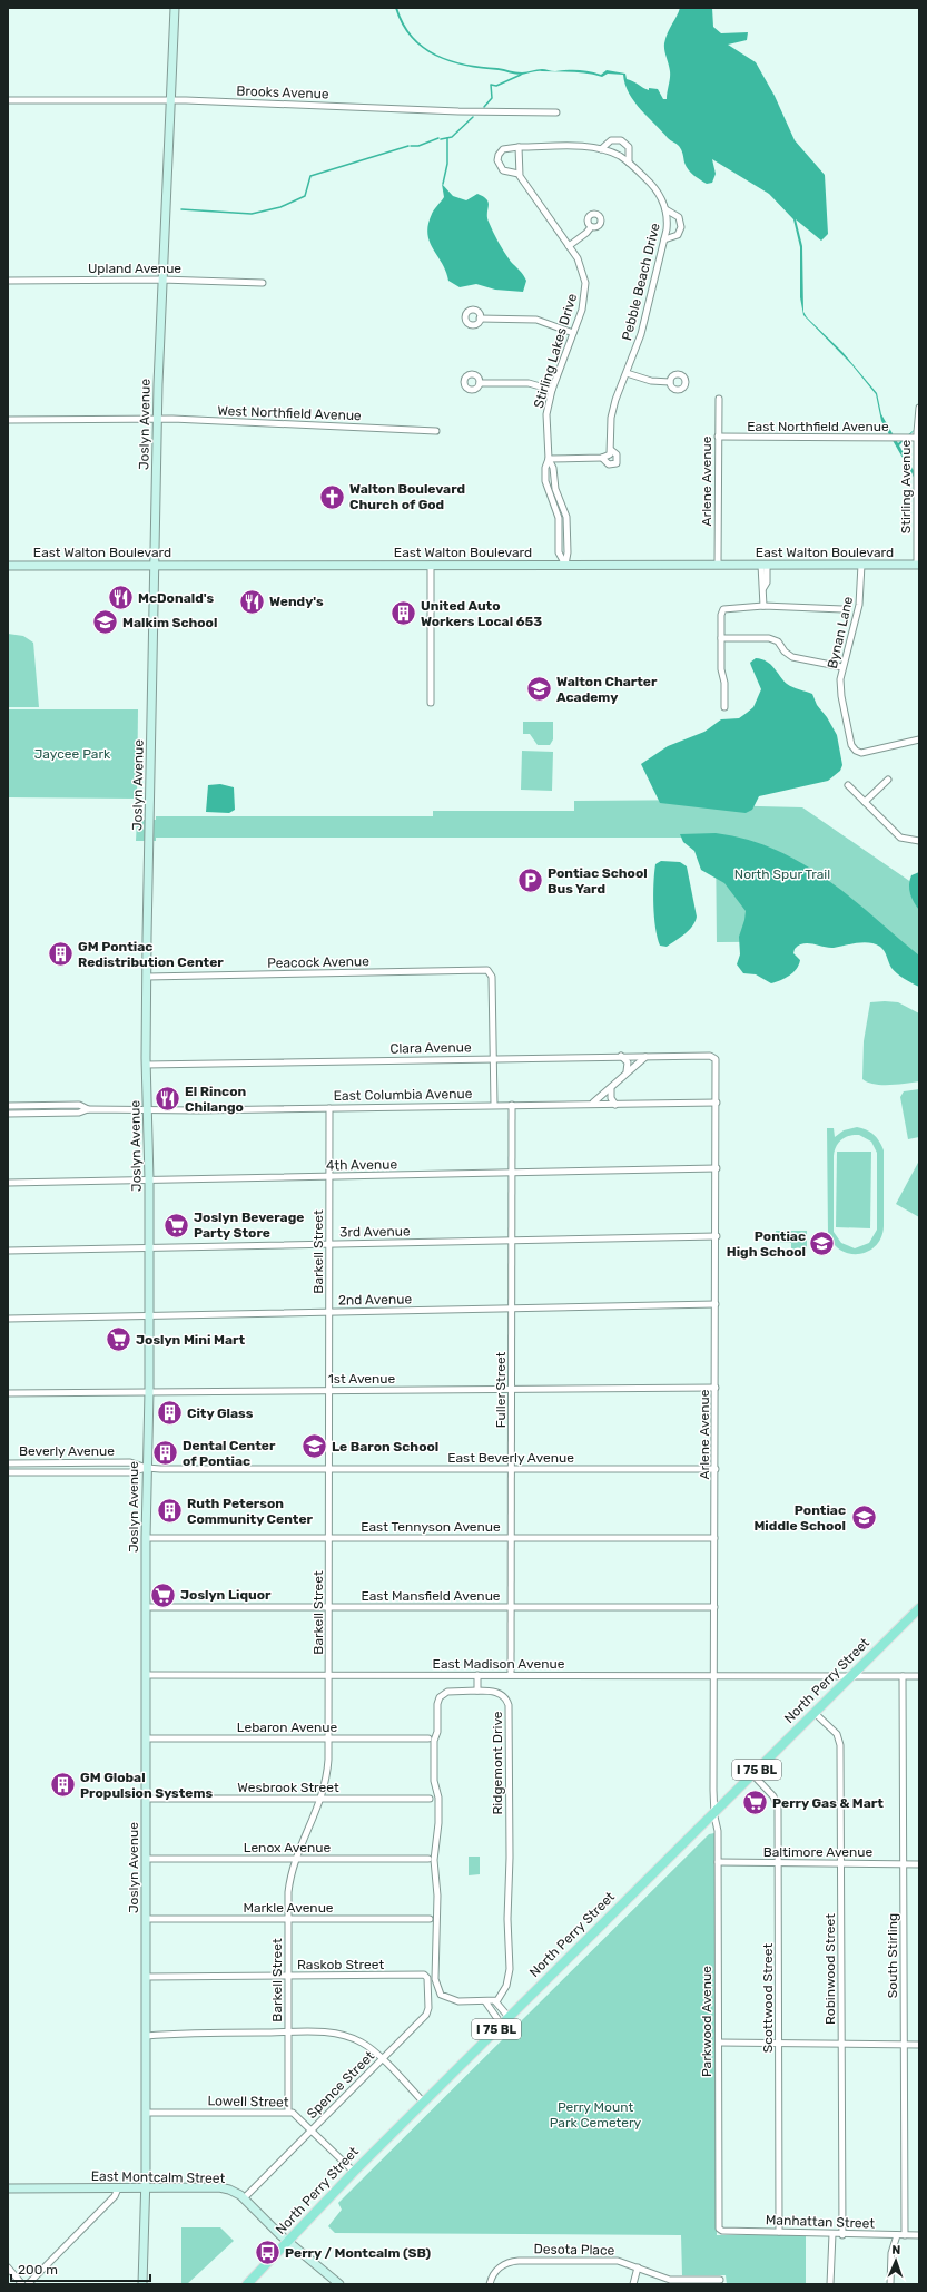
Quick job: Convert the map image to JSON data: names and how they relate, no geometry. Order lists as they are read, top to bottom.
{
  "streets": {
    "main road": [
      "Joslyn Avenue",
      "East Walton Boulevard",
      "North Perry Street",
      "I 75 BL",
      "East Montcalm Street"
    ],
    "street": [
      "Brooks Avenue",
      "Upland Avenue",
      "Pebble Beach Drive",
      "Stirling Lakes Drive",
      "West Northfield Avenue",
      "East Northfield Avenue",
      "Arlene Avenue",
      "Stirling Avenue",
      "Bynan Lane",
      "Peacock Avenue",
      "Clara Avenue",
      "East Columbia Avenue",
      "4th Avenue",
      "3rd Avenue",
      "Barkell Street",
      "2nd Avenue",
      "1st Avenue",
      "Fuller Street",
      "Beverly Avenue",
      "East Beverly Avenue",
      "East Tennyson Avenue",
      "East Mansfield Avenue",
      "East Madison Avenue",
      "Lebaron Avenue",
      "Ridgemont Drive",
      "Wesbrook Street",
      "Lenox Avenue",
      "Baltimore Avenue",
      "Markle Avenue",
      "South Stirling",
      "Raskob Street",
      "Robinwood Street",
      "Scottwood Street",
      "Parkwood Avenue",
      "Spence Street",
      "Lowell Street",
      "Manhattan Street",
      "Desota Place"
    ]
  },
  "crossings": [
    ["Brooks Avenue", "Joslyn Avenue"],
    ["Upland Avenue", "Joslyn Avenue"],
    ["Pebble Beach Drive", "Stirling Lakes Drive"],
    ["Stirling Lakes Drive", "East Walton Boulevard"],
    ["West Northfield Avenue", "Joslyn Avenue"],
    ["Joslyn Avenue", "East Walton Boulevard"],
    ["Joslyn Avenue", "Peacock Avenue"],
    ["Joslyn Avenue", "Clara Avenue"],
    ["Joslyn Avenue", "East Columbia Avenue"],
    ["Joslyn Avenue", "4th Avenue"],
    ["Joslyn Avenue", "3rd Avenue"],
    ["Joslyn Avenue", "2nd Avenue"],
    ["Joslyn Avenue", "1st Avenue"],
    ["Joslyn Avenue", "Beverly Avenue"],
    ["Joslyn Avenue", "East Beverly Avenue"],
    ["Joslyn Avenue", "East Tennyson Avenue"],
    ["Joslyn Avenue", "East Mansfield Avenue"],
    ["Joslyn Avenue", "East Madison Avenue"],
    ["Joslyn Avenue", "Lebaron Avenue"],
    ["Joslyn Avenue", "Wesbrook Street"],
    ["Joslyn Avenue", "Lenox Avenue"],
    ["Joslyn Avenue", "Markle Avenue"],
    ["Joslyn Avenue", "Raskob Street"],
    ["Joslyn Avenue", "Lowell Street"],
    ["Joslyn Avenue", "East Montcalm Street"],
    ["East Northfield Avenue", "Arlene Avenue"],
    ["East Northfield Avenue", "Stirling Avenue"],
    ["Arlene Avenue", "East Walton Boulevard"],
    ["Arlene Avenue", "Clara Avenue"],
    ["Arlene Avenue", "East Columbia Avenue"],
    ["Arlene Avenue", "4th Avenue"],
    ["Arlene Avenue", "3rd Avenue"],
    ["Arlene Avenue", "2nd Avenue"],
    ["Arlene Avenue", "1st Avenue"],
    ["Arlene Avenue", "East Beverly Avenue"],
    ["Arlene Avenue", "East Tennyson Avenue"],
    ["Arlene Avenue", "East Mansfield Avenue"],
    ["Arlene Avenue", "East Madison Avenue"],
    ["Arlene Avenue", "North Perry Street"],
    ["Arlene Avenue", "Parkwood Avenue"],
    ["Stirling Avenue", "East Walton Boulevard"],
    ["East Walton Boulevard", "Bynan Lane"],
    ["Peacock Avenue", "Clara Avenue"],
    ["East Columbia Avenue", "Barkell Street"],
    ["East Columbia Avenue", "Fuller Street"],
    ["4th Avenue", "Barkell Street"],
    ["4th Avenue", "Fuller Street"],
    ["3rd Avenue", "Barkell Street"],
    ["3rd Avenue", "Fuller Street"],
    ["Barkell Street", "2nd Avenue"],
    ["Barkell Street", "1st Avenue"],
    ["Barkell Street", "East Beverly Avenue"],
    ["Barkell Street", "East Tennyson Avenue"],
    ["Barkell Street", "East Mansfield Avenue"],
    ["Barkell Street", "East Madison Avenue"],
    ["Barkell Street", "Lebaron Avenue"],
    ["Barkell Street", "Wesbrook Street"],
    ["Barkell Street", "Lenox Avenue"],
    ["Barkell Street", "Markle Avenue"],
    ["Barkell Street", "Raskob Street"],
    ["Barkell Street", "Lowell Street"],
    ["2nd Avenue", "Fuller Street"],
    ["1st Avenue", "Fuller Street"],
    ["Fuller Street", "East Beverly Avenue"],
    ["Fuller Street", "East Tennyson Avenue"],
    ["Fuller Street", "East Mansfield Avenue"],
    ["Fuller Street", "East Madison Avenue"],
    ["Beverly Avenue", "East Beverly Avenue"],
    ["East Madison Avenue", "North Perry Street"],
    ["East Madison Avenue", "South Stirling"],
    ["North Perry Street", "Robinwood Street"],
    ["North Perry Street", "Scottwood Street"],
    ["North Perry Street", "Parkwood Avenue"],
    ["North Perry Street", "Lowell Street"],
    ["North Perry Street", "East Montcalm Street"],
    ["Baltimore Avenue", "South Stirling"],
    ["Baltimore Avenue", "Robinwood Street"],
    ["Baltimore Avenue", "Scottwood Street"],
    ["Baltimore Avenue", "Parkwood Avenue"],
    ["South Stirling", "Manhattan Street"],
    ["Raskob Street", "Spence Street"],
    ["Robinwood Street", "Manhattan Street"],
    ["Scottwood Street", "Manhattan Street"],
    ["Parkwood Avenue", "Manhattan Street"],
    ["Spence Street", "Lowell Street"],
    ["Spence Street", "East Montcalm Street"]
  ],
  "parks": ["Jaycee Park", "North Spur Trail", "Perry Mount Park Cemetery"],
  "places": {
    "church": ["Walton Boulevard Church of God"],
    "restaurant": ["McDonald's", "Wendy's", "El Rincon Chilango"],
    "building": [
      "United Auto Workers Local 653",
      "GM Pontiac Redistribution Center",
      "City Glass",
      "Dental Center of Pontiac",
      "Ruth Peterson Community Center",
      "GM Global Propulsion Systems"
    ],
    "school or university": [
      "Malkim School",
      "Walton Charter Academy",
      "Pontiac High School",
      "Le Baron School",
      "Pontiac Middle School"
    ],
    "parking": ["Pontiac School Bus Yard"],
    "supermarket": [
      "Joslyn Beverage Party Store",
      "Joslyn Mini Mart",
      "Joslyn Liquor",
      "Perry Gas & Mart"
    ],
    "bus stop": ["Perry / Montcalm (SB)"]
  },
  "scale_bar": "200 m",
  "north": "top"
}
